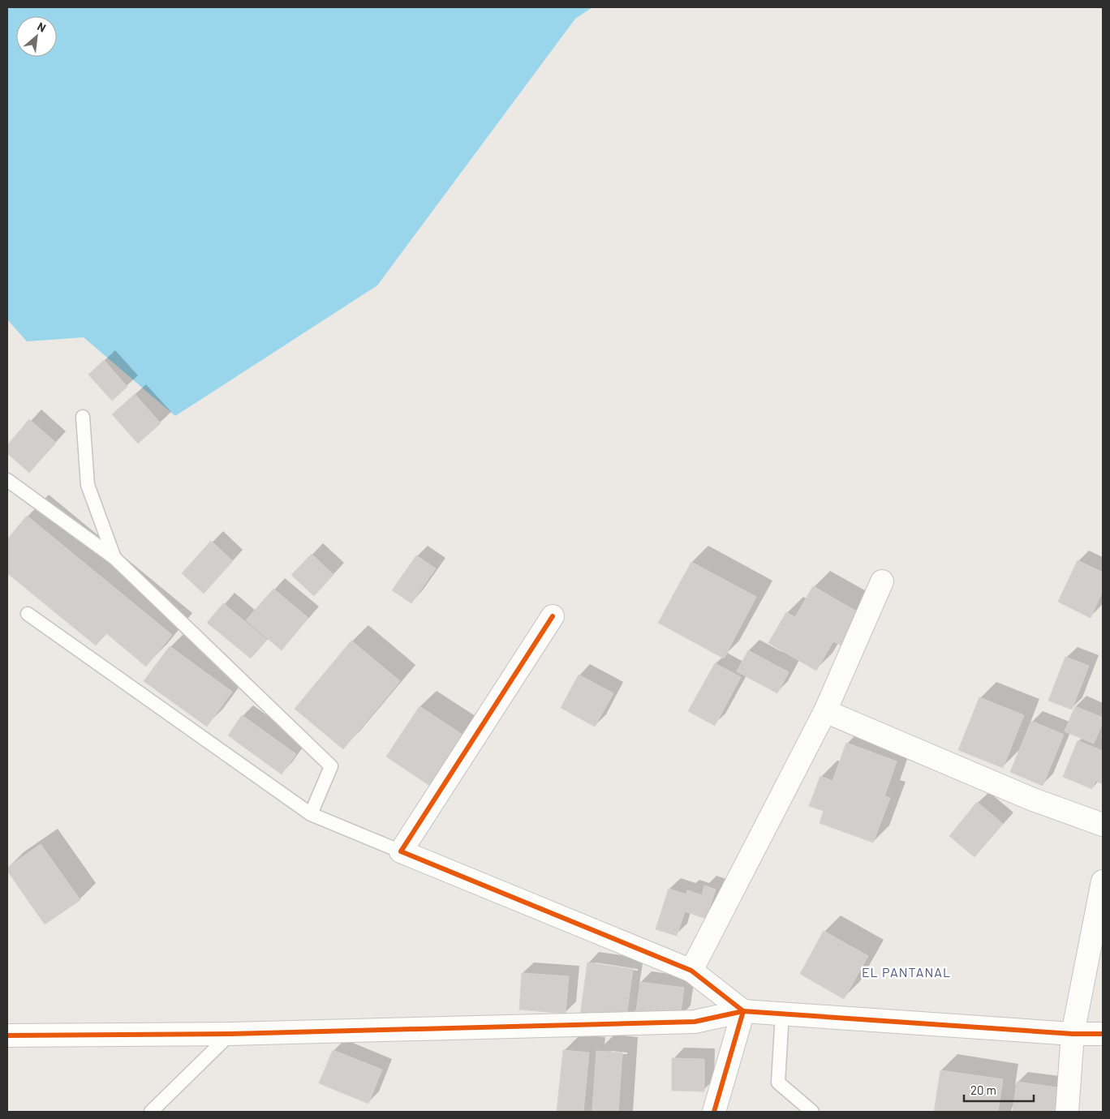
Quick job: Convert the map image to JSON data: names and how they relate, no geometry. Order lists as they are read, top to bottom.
{
  "districts": ["EL PANTANAL"],
  "scale_bar": "20 m",
  "north": "top right"
}
